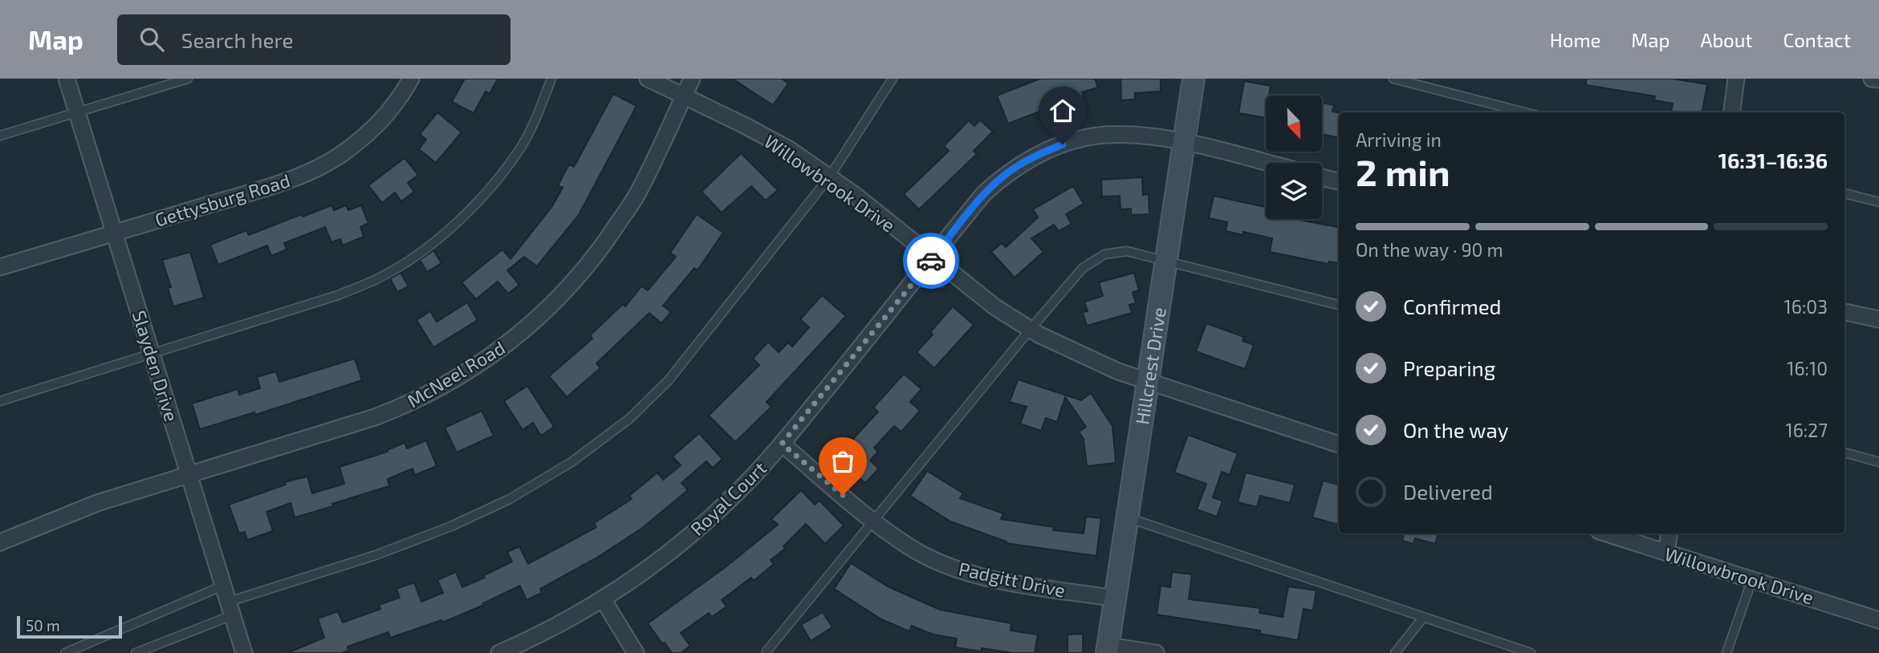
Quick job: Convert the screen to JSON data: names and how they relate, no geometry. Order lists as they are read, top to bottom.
{
  "streets": {
    "street": [
      "Willowbrook Drive",
      "Gettysburg Road",
      "Slayden Drive",
      "Hillcrest Drive",
      "McNeel Road",
      "Royal Court",
      "Padgitt Drive"
    ]
  },
  "crossings": [
    ["Willowbrook Drive", "Hillcrest Drive"],
    ["Willowbrook Drive", "McNeel Road"],
    ["Willowbrook Drive", "Royal Court"],
    ["Gettysburg Road", "Slayden Drive"],
    ["Slayden Drive", "McNeel Road"],
    ["Hillcrest Drive", "Royal Court"],
    ["Hillcrest Drive", "Padgitt Drive"],
    ["Royal Court", "Padgitt Drive"]
  ],
  "scale_bar": "50 m",
  "north": "bottom right",
  "page": {
    "header": "Map",
    "search": "Search here",
    "nav": [
      "Home",
      "Map",
      "About",
      "Contact"
    ],
    "heading": ["2 min", "Arriving in", "16:31–16:36"],
    "bar": "On the way · 90 m",
    "list": [
      ["Confirmed", "16:03"],
      ["Preparing", "16:10"],
      ["On the way", "16:27"],
      "Delivered"
    ],
    "scale": "50 m"
  }
}
